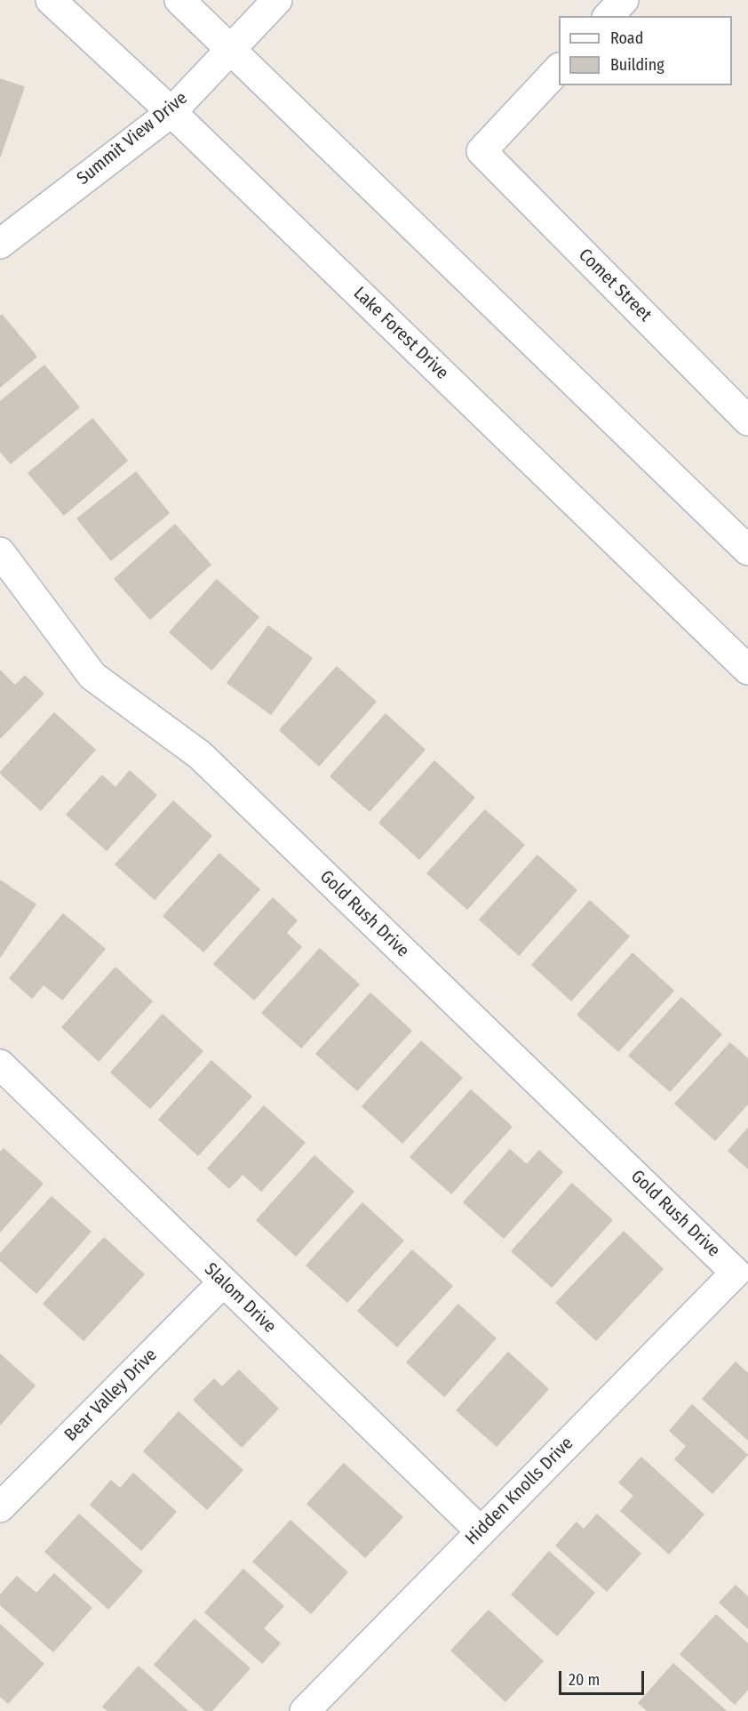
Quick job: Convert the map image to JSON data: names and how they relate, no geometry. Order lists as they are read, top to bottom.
{
  "streets": {
    "street": [
      "Summit View Drive",
      "Comet Street",
      "Lake Forest Drive",
      "Gold Rush Drive",
      "Slalom Drive",
      "Bear Valley Drive",
      "Hidden Knolls Drive"
    ]
  },
  "crossings": [
    ["Summit View Drive", "Lake Forest Drive"],
    ["Gold Rush Drive", "Hidden Knolls Drive"],
    ["Slalom Drive", "Bear Valley Drive"],
    ["Slalom Drive", "Hidden Knolls Drive"]
  ],
  "legend": ["Road", "Building"],
  "scale_bar": "20 m"
}
